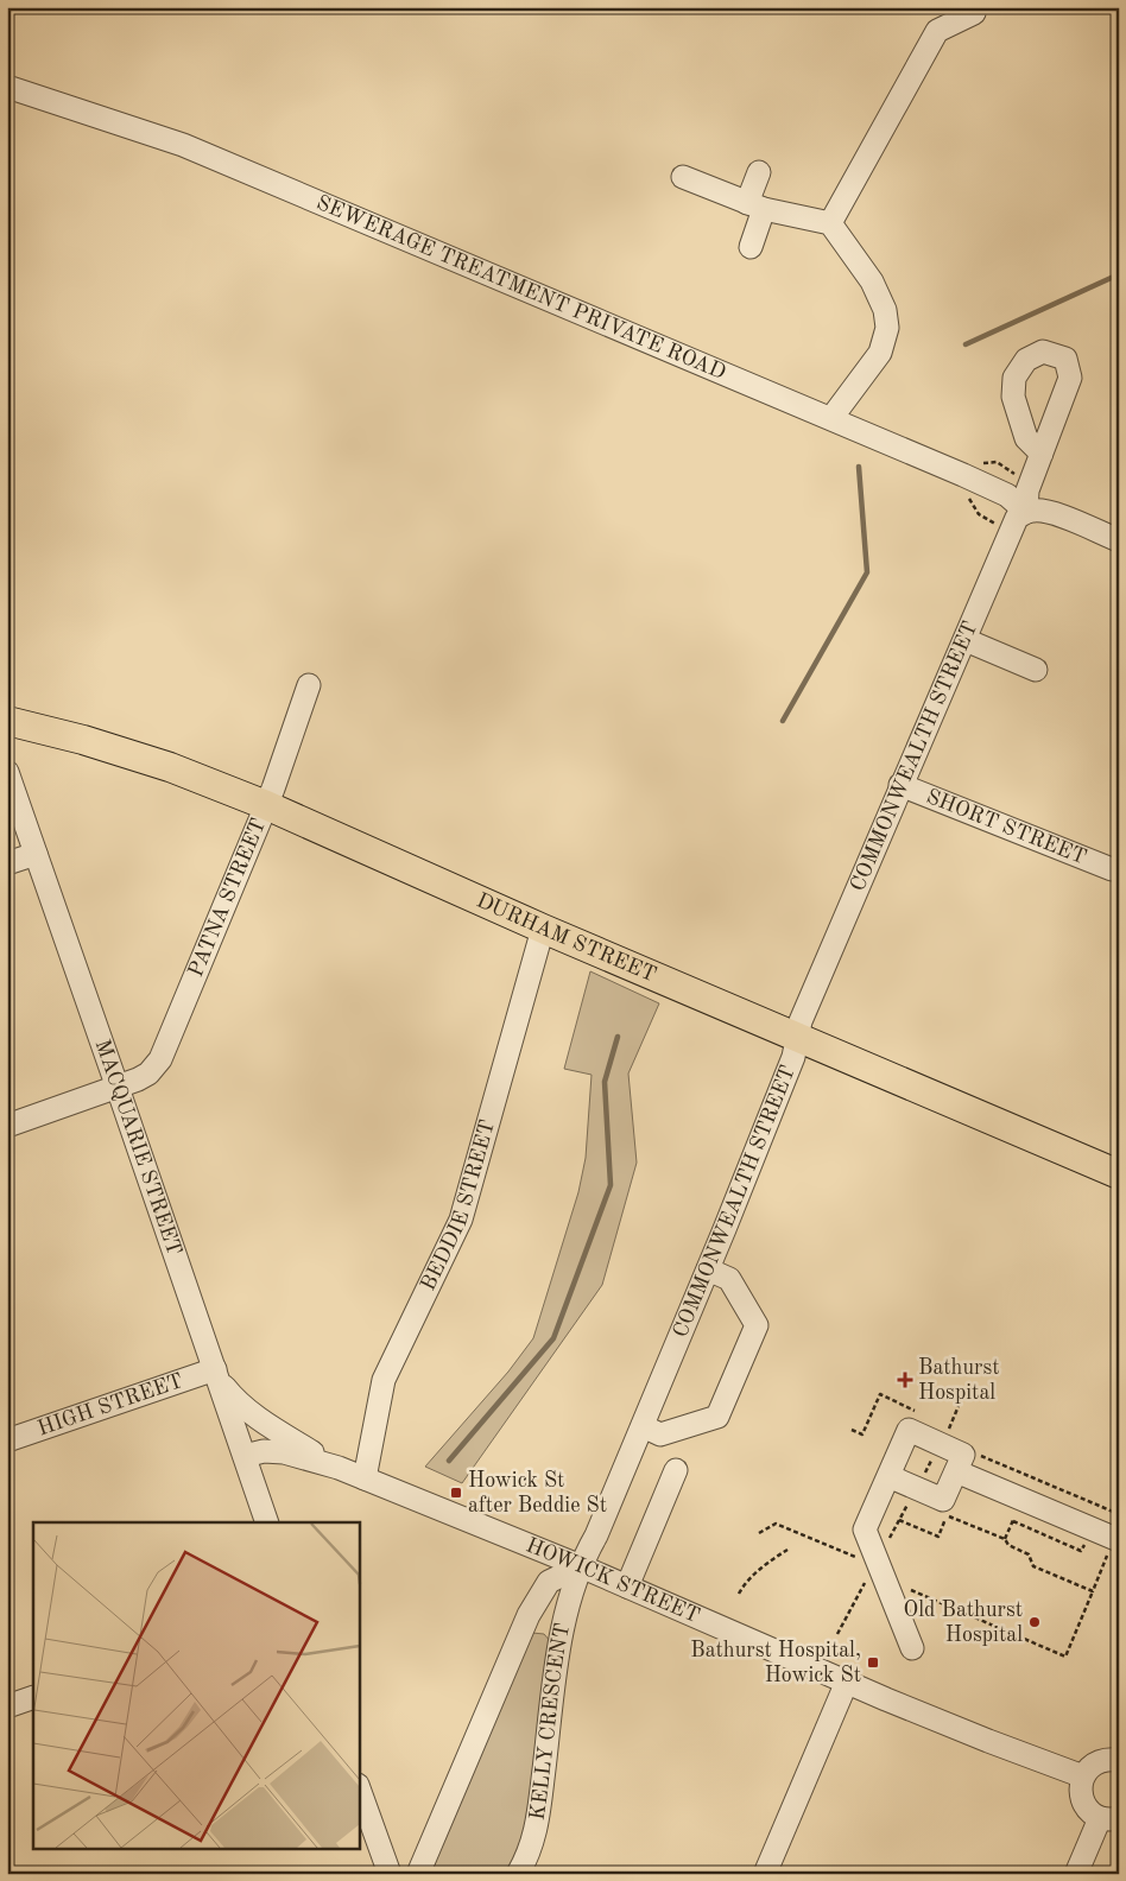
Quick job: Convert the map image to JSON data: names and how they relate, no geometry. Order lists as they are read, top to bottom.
{
  "streets": {
    "main road": ["DURHAM STREET"],
    "street": [
      "SEWERAGE TREATMENT PRIVATE ROAD",
      "COMMONWEALTH STREET",
      "SHORT STREET",
      "PATNA STREET",
      "MACQUARIE STREET",
      "BEDDIE STREET",
      "HIGH STREET",
      "HOWICK STREET",
      "KELLY CRESCENT"
    ]
  },
  "crossings": [
    ["SEWERAGE TREATMENT PRIVATE ROAD", "COMMONWEALTH STREET"],
    ["COMMONWEALTH STREET", "SHORT STREET"],
    ["COMMONWEALTH STREET", "DURHAM STREET"],
    ["COMMONWEALTH STREET", "HOWICK STREET"],
    ["COMMONWEALTH STREET", "KELLY CRESCENT"],
    ["PATNA STREET", "DURHAM STREET"],
    ["PATNA STREET", "MACQUARIE STREET"],
    ["DURHAM STREET", "BEDDIE STREET"],
    ["MACQUARIE STREET", "HIGH STREET"],
    ["MACQUARIE STREET", "HOWICK STREET"],
    ["BEDDIE STREET", "HOWICK STREET"],
    ["HIGH STREET", "HOWICK STREET"],
    ["HOWICK STREET", "KELLY CRESCENT"]
  ],
  "places": {
    "health": ["Bathurst Hospital"],
    "transit": ["Howick St after Beddie St", "Bathurst Hospital, Howick St"],
    "other": ["Old Bathurst Hospital"]
  }
}
